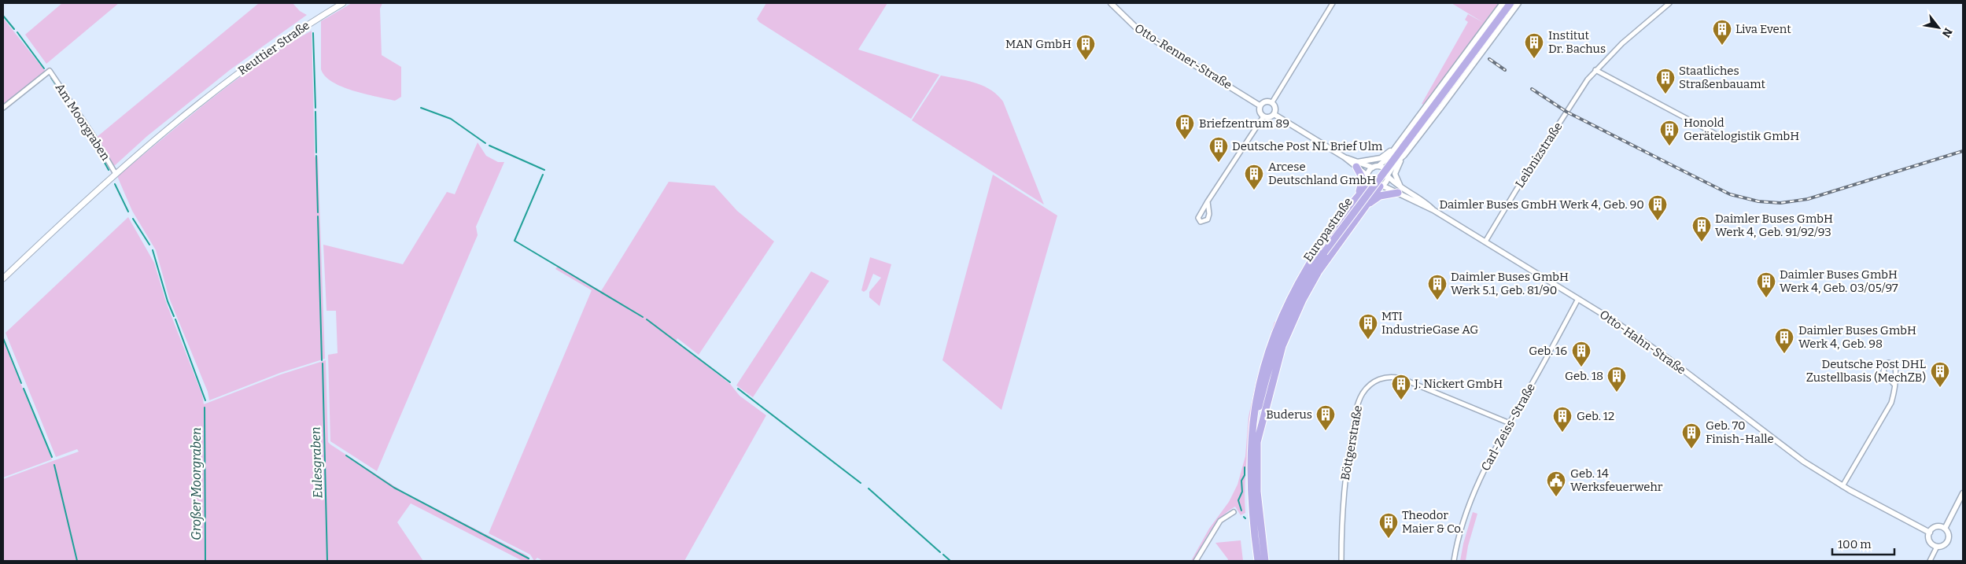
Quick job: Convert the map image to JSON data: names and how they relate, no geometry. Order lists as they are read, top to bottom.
{
  "streets": {
    "highway": ["Europastraße"],
    "main road": ["Reuttier Straße"],
    "street": [
      "Otto-Renner-Straße",
      "Am Moorgraben",
      "Leibnizstraße",
      "Otto-Hahn-Straße",
      "Carl-Zeiss-Straße",
      "Böttgerstraße"
    ]
  },
  "crossings": [
    ["Reuttier Straße", "Am Moorgraben"],
    ["Leibnizstraße", "Otto-Hahn-Straße"],
    ["Otto-Hahn-Straße", "Carl-Zeiss-Straße"],
    ["Carl-Zeiss-Straße", "Böttgerstraße"]
  ],
  "water": ["Eulesgraben", "Großer Moorgraben"],
  "places": {
    "building": [
      "Liva Event",
      "Institut Dr. Bachus",
      "MAN GmbH",
      "Staatliches Straßenbauamt",
      "Briefzentrum 89",
      "Honold Gerätelogistik GmbH",
      "Deutsche Post NL Brief Ulm",
      "Arcese Deutschland GmbH",
      "Daimler Buses GmbH Werk 4, Geb. 90",
      "Daimler Buses GmbH Werk 4, Geb. 91/92/93",
      "Daimler Buses GmbH Werk 4, Geb. 03/05/97",
      "Daimler Buses GmbH Werk 5.1, Geb. 81/90",
      "MTI IndustrieGase AG",
      "Daimler Buses GmbH Werk 4, Geb. 98",
      "Geb. 16",
      "Deutsche Post DHL Zustellbasis (MechZB)",
      "Geb. 18",
      "J. Nickert GmbH",
      "Buderus",
      "Geb. 12",
      "Geb. 70 Finish-Halle",
      "Theodor Maier & Co."
    ],
    "public building": ["Geb. 14 Werksfeuerwehr"]
  },
  "scale_bar": "100 m",
  "north": "bottom right"
}
